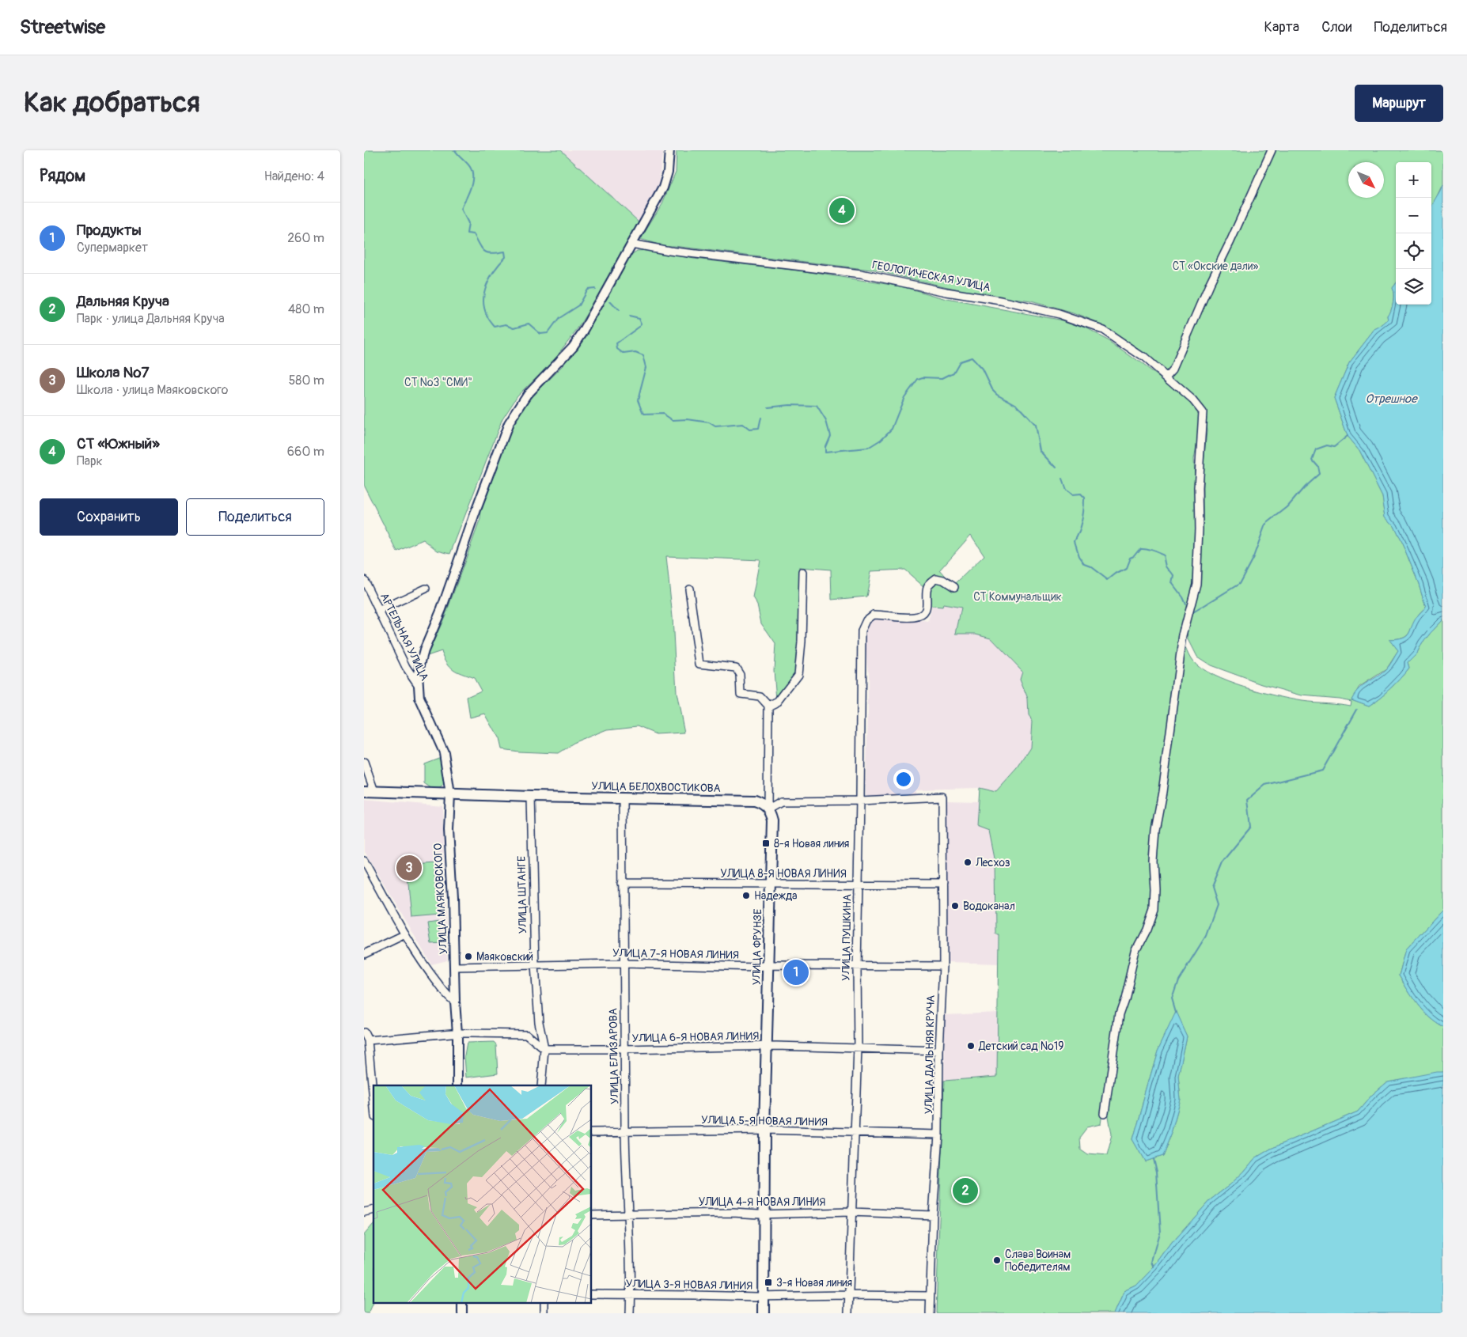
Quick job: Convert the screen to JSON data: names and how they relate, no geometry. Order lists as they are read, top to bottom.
{
  "streets": {
    "main road": ["УЛИЦА БЕЛОХВОСТИКОВА", "УЛИЦА ФРУНЗЕ"],
    "street": [
      "ГЕОЛОГИЧЕСКАЯ УЛИЦА",
      "АРТЕЛЬНАЯ УЛИЦА",
      "УЛИЦА 8-Я НОВАЯ ЛИНИЯ",
      "УЛИЦА ШТАНГЕ",
      "УЛИЦА МАЯКОВСКОГО",
      "УЛИЦА ПУШКИНА",
      "УЛИЦА 7-Я НОВАЯ ЛИНИЯ",
      "УЛИЦА 6-Я НОВАЯ ЛИНИЯ",
      "УЛИЦА ДАЛЬНЯЯ КРУЧА",
      "УЛИЦА ЕЛИЗАРОВА",
      "УЛИЦА 5-Я НОВАЯ ЛИНИЯ",
      "УЛИЦА 4-Я НОВАЯ ЛИНИЯ",
      "УЛИЦА 3-Я НОВАЯ ЛИНИЯ"
    ]
  },
  "crossings": [
    ["АРТЕЛЬНАЯ УЛИЦА", "УЛИЦА БЕЛОХВОСТИКОВА"],
    ["АРТЕЛЬНАЯ УЛИЦА", "УЛИЦА МАЯКОВСКОГО"],
    ["УЛИЦА БЕЛОХВОСТИКОВА", "УЛИЦА ШТАНГЕ"],
    ["УЛИЦА БЕЛОХВОСТИКОВА", "УЛИЦА МАЯКОВСКОГО"],
    ["УЛИЦА БЕЛОХВОСТИКОВА", "УЛИЦА ФРУНЗЕ"],
    ["УЛИЦА БЕЛОХВОСТИКОВА", "УЛИЦА ЕЛИЗАРОВА"],
    ["УЛИЦА 8-Я НОВАЯ ЛИНИЯ", "УЛИЦА ПУШКИНА"],
    ["УЛИЦА 8-Я НОВАЯ ЛИНИЯ", "УЛИЦА ФРУНЗЕ"],
    ["УЛИЦА 8-Я НОВАЯ ЛИНИЯ", "УЛИЦА ДАЛЬНЯЯ КРУЧА"],
    ["УЛИЦА 8-Я НОВАЯ ЛИНИЯ", "УЛИЦА ЕЛИЗАРОВА"],
    ["УЛИЦА ШТАНГЕ", "УЛИЦА 7-Я НОВАЯ ЛИНИЯ"],
    ["УЛИЦА ШТАНГЕ", "УЛИЦА 6-Я НОВАЯ ЛИНИЯ"],
    ["УЛИЦА МАЯКОВСКОГО", "УЛИЦА 7-Я НОВАЯ ЛИНИЯ"],
    ["УЛИЦА ПУШКИНА", "УЛИЦА 7-Я НОВАЯ ЛИНИЯ"],
    ["УЛИЦА ПУШКИНА", "УЛИЦА 6-Я НОВАЯ ЛИНИЯ"],
    ["УЛИЦА ПУШКИНА", "УЛИЦА ДАЛЬНЯЯ КРУЧА"],
    ["УЛИЦА ПУШКИНА", "УЛИЦА 5-Я НОВАЯ ЛИНИЯ"],
    ["УЛИЦА ПУШКИНА", "УЛИЦА 4-Я НОВАЯ ЛИНИЯ"],
    ["УЛИЦА ПУШКИНА", "УЛИЦА 3-Я НОВАЯ ЛИНИЯ"],
    ["УЛИЦА ФРУНЗЕ", "УЛИЦА 7-Я НОВАЯ ЛИНИЯ"],
    ["УЛИЦА ФРУНЗЕ", "УЛИЦА 6-Я НОВАЯ ЛИНИЯ"],
    ["УЛИЦА ФРУНЗЕ", "УЛИЦА 5-Я НОВАЯ ЛИНИЯ"],
    ["УЛИЦА ФРУНЗЕ", "УЛИЦА 4-Я НОВАЯ ЛИНИЯ"],
    ["УЛИЦА ФРУНЗЕ", "УЛИЦА 3-Я НОВАЯ ЛИНИЯ"],
    ["УЛИЦА 7-Я НОВАЯ ЛИНИЯ", "УЛИЦА ДАЛЬНЯЯ КРУЧА"],
    ["УЛИЦА 7-Я НОВАЯ ЛИНИЯ", "УЛИЦА ЕЛИЗАРОВА"],
    ["УЛИЦА 6-Я НОВАЯ ЛИНИЯ", "УЛИЦА ДАЛЬНЯЯ КРУЧА"],
    ["УЛИЦА 6-Я НОВАЯ ЛИНИЯ", "УЛИЦА ЕЛИЗАРОВА"],
    ["УЛИЦА ДАЛЬНЯЯ КРУЧА", "УЛИЦА 5-Я НОВАЯ ЛИНИЯ"],
    ["УЛИЦА ДАЛЬНЯЯ КРУЧА", "УЛИЦА 4-Я НОВАЯ ЛИНИЯ"],
    ["УЛИЦА ДАЛЬНЯЯ КРУЧА", "УЛИЦА 3-Я НОВАЯ ЛИНИЯ"],
    ["УЛИЦА ЕЛИЗАРОВА", "УЛИЦА 5-Я НОВАЯ ЛИНИЯ"],
    ["УЛИЦА ЕЛИЗАРОВА", "УЛИЦА 4-Я НОВАЯ ЛИНИЯ"],
    ["УЛИЦА ЕЛИЗАРОВА", "УЛИЦА 3-Я НОВАЯ ЛИНИЯ"]
  ],
  "water": ["Отрешное"],
  "parks": ["СТ «Окские дали»", "СТ №3 \"СМИ\"", "СТ Коммунальщик"],
  "places": {
    "transit": ["8-я Новая линия", "3-я Новая линия"],
    "other": [
      "Лесхоз",
      "Надежда",
      "Водоканал",
      "Маяковский",
      "Детский сад №19",
      "Слава Воинам Победителям"
    ]
  },
  "north": "bottom right",
  "page": {
    "header": "Streetwise",
    "nav": ["Карта", "Слои", "Поделиться"],
    "buttons": [
      "Маршрут",
      ["Сохранить", "Поделиться"]
    ],
    "title": "Как добраться",
    "heading": ["Рядом", "Найдено: 4"],
    "map_buttons": ["+", "−"],
    "pins": [
      "4",
      "3",
      "1",
      "2"
    ],
    "list": [
      {
        "mark": "1",
        "name": "Продукты",
        "note": "Супермаркет",
        "value": "260 m"
      },
      {
        "mark": "2",
        "name": "Дальняя Круча",
        "note": "Парк · улица Дальняя Круча",
        "value": "480 m"
      },
      {
        "mark": "3",
        "name": "Школа №7",
        "note": "Школа · улица Маяковского",
        "value": "580 m"
      },
      {
        "mark": "4",
        "name": "СТ «Южный»",
        "note": "Парк",
        "value": "660 m"
      }
    ]
  }
}
